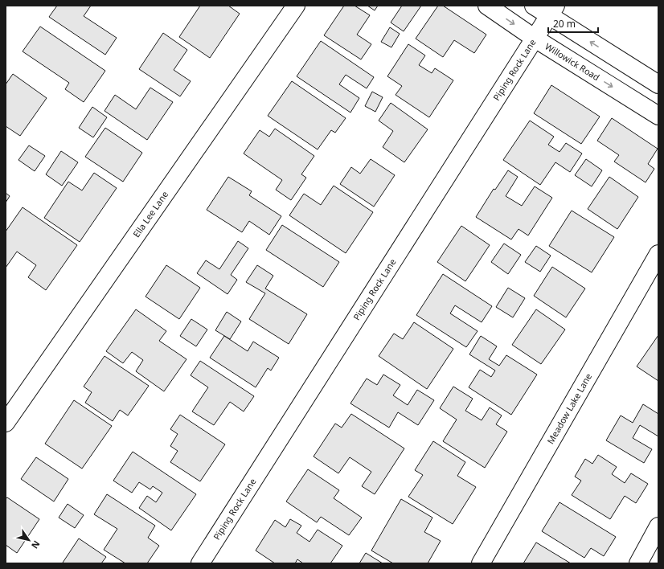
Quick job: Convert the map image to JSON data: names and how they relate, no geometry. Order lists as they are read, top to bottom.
{
  "streets": {
    "street": [
      "Willowick Road",
      "Piping Rock Lane",
      "Ella Lee Lane",
      "Meadow Lake Lane"
    ]
  },
  "crossings": [
    ["Willowick Road", "Piping Rock Lane"]
  ],
  "scale_bar": "20 m",
  "north": "bottom right"
}
